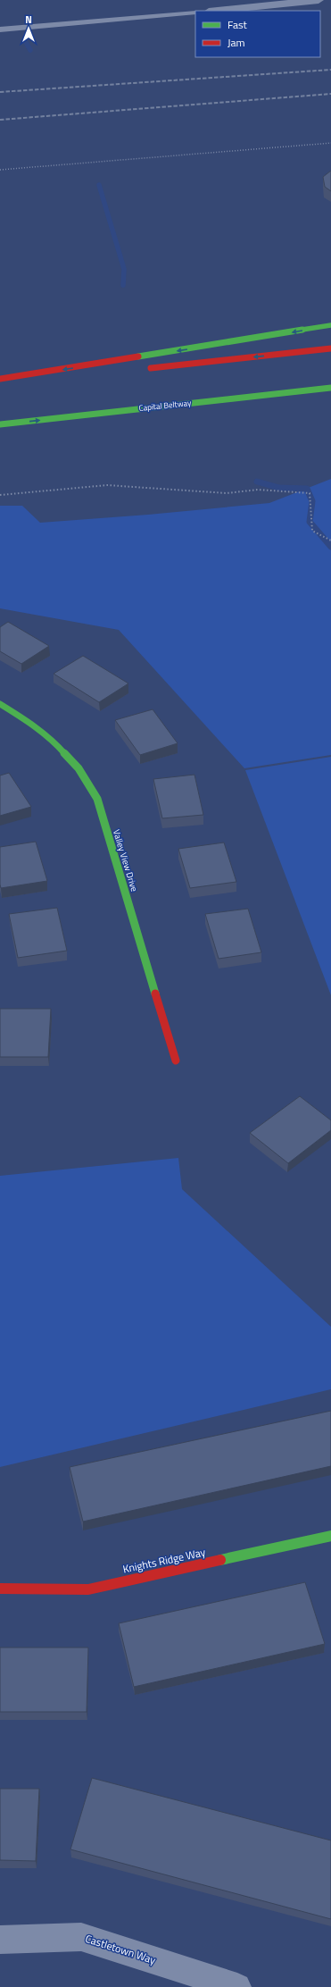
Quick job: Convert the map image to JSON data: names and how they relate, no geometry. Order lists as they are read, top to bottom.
{
  "streets": {
    "main road": ["Capital Beltway", "Valley View Drive", "Knights Ridge Way"],
    "street": ["Castletown Way"]
  },
  "legend": ["Fast", "Jam"],
  "north": "top"
}
